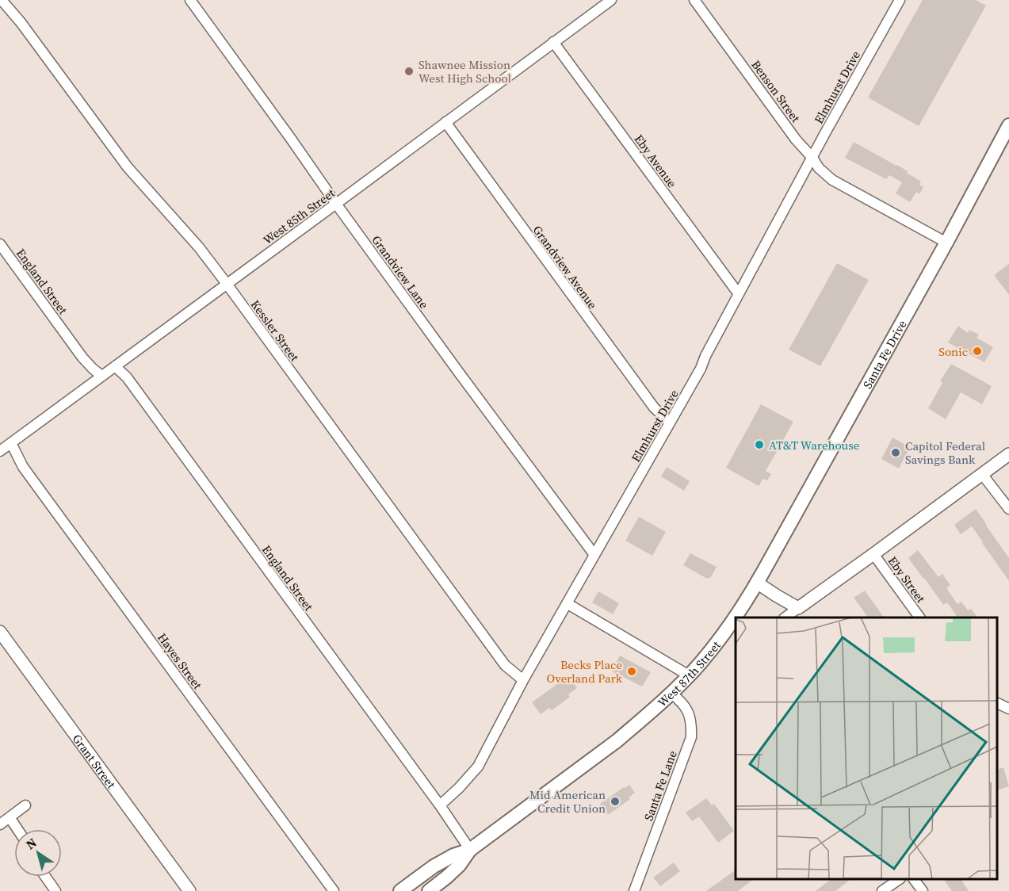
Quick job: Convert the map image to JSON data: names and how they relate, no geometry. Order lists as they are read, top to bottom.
{
  "streets": {
    "main road": ["Santa Fe Drive", "West 87th Street"],
    "street": [
      "Elmhurst Drive",
      "Benson Street",
      "Eby Avenue",
      "West 85th Street",
      "Grandview Avenue",
      "Grandview Lane",
      "England Street",
      "Kessler Street",
      "Eby Street",
      "Hayes Street",
      "Grant Street",
      "Santa Fe Lane"
    ]
  },
  "crossings": [
    ["Elmhurst Drive", "Benson Street"],
    ["Elmhurst Drive", "Eby Avenue"],
    ["Elmhurst Drive", "Grandview Avenue"],
    ["Elmhurst Drive", "Grandview Lane"],
    ["Elmhurst Drive", "England Street"],
    ["Elmhurst Drive", "Kessler Street"],
    ["Benson Street", "Santa Fe Drive"],
    ["Eby Avenue", "West 85th Street"],
    ["West 85th Street", "Grandview Avenue"],
    ["West 85th Street", "Grandview Lane"],
    ["West 85th Street", "England Street"],
    ["West 85th Street", "Kessler Street"],
    ["West 85th Street", "Hayes Street"],
    ["Santa Fe Drive", "West 87th Street"],
    ["West 87th Street", "Santa Fe Lane"]
  ],
  "places": [
    "Shawnee Mission West High School",
    "Sonic",
    "AT&T Warehouse",
    "Capitol Federal Savings Bank",
    "Becks Place Overland Park",
    "Mid American Credit Union"
  ],
  "north": "top left"
}
